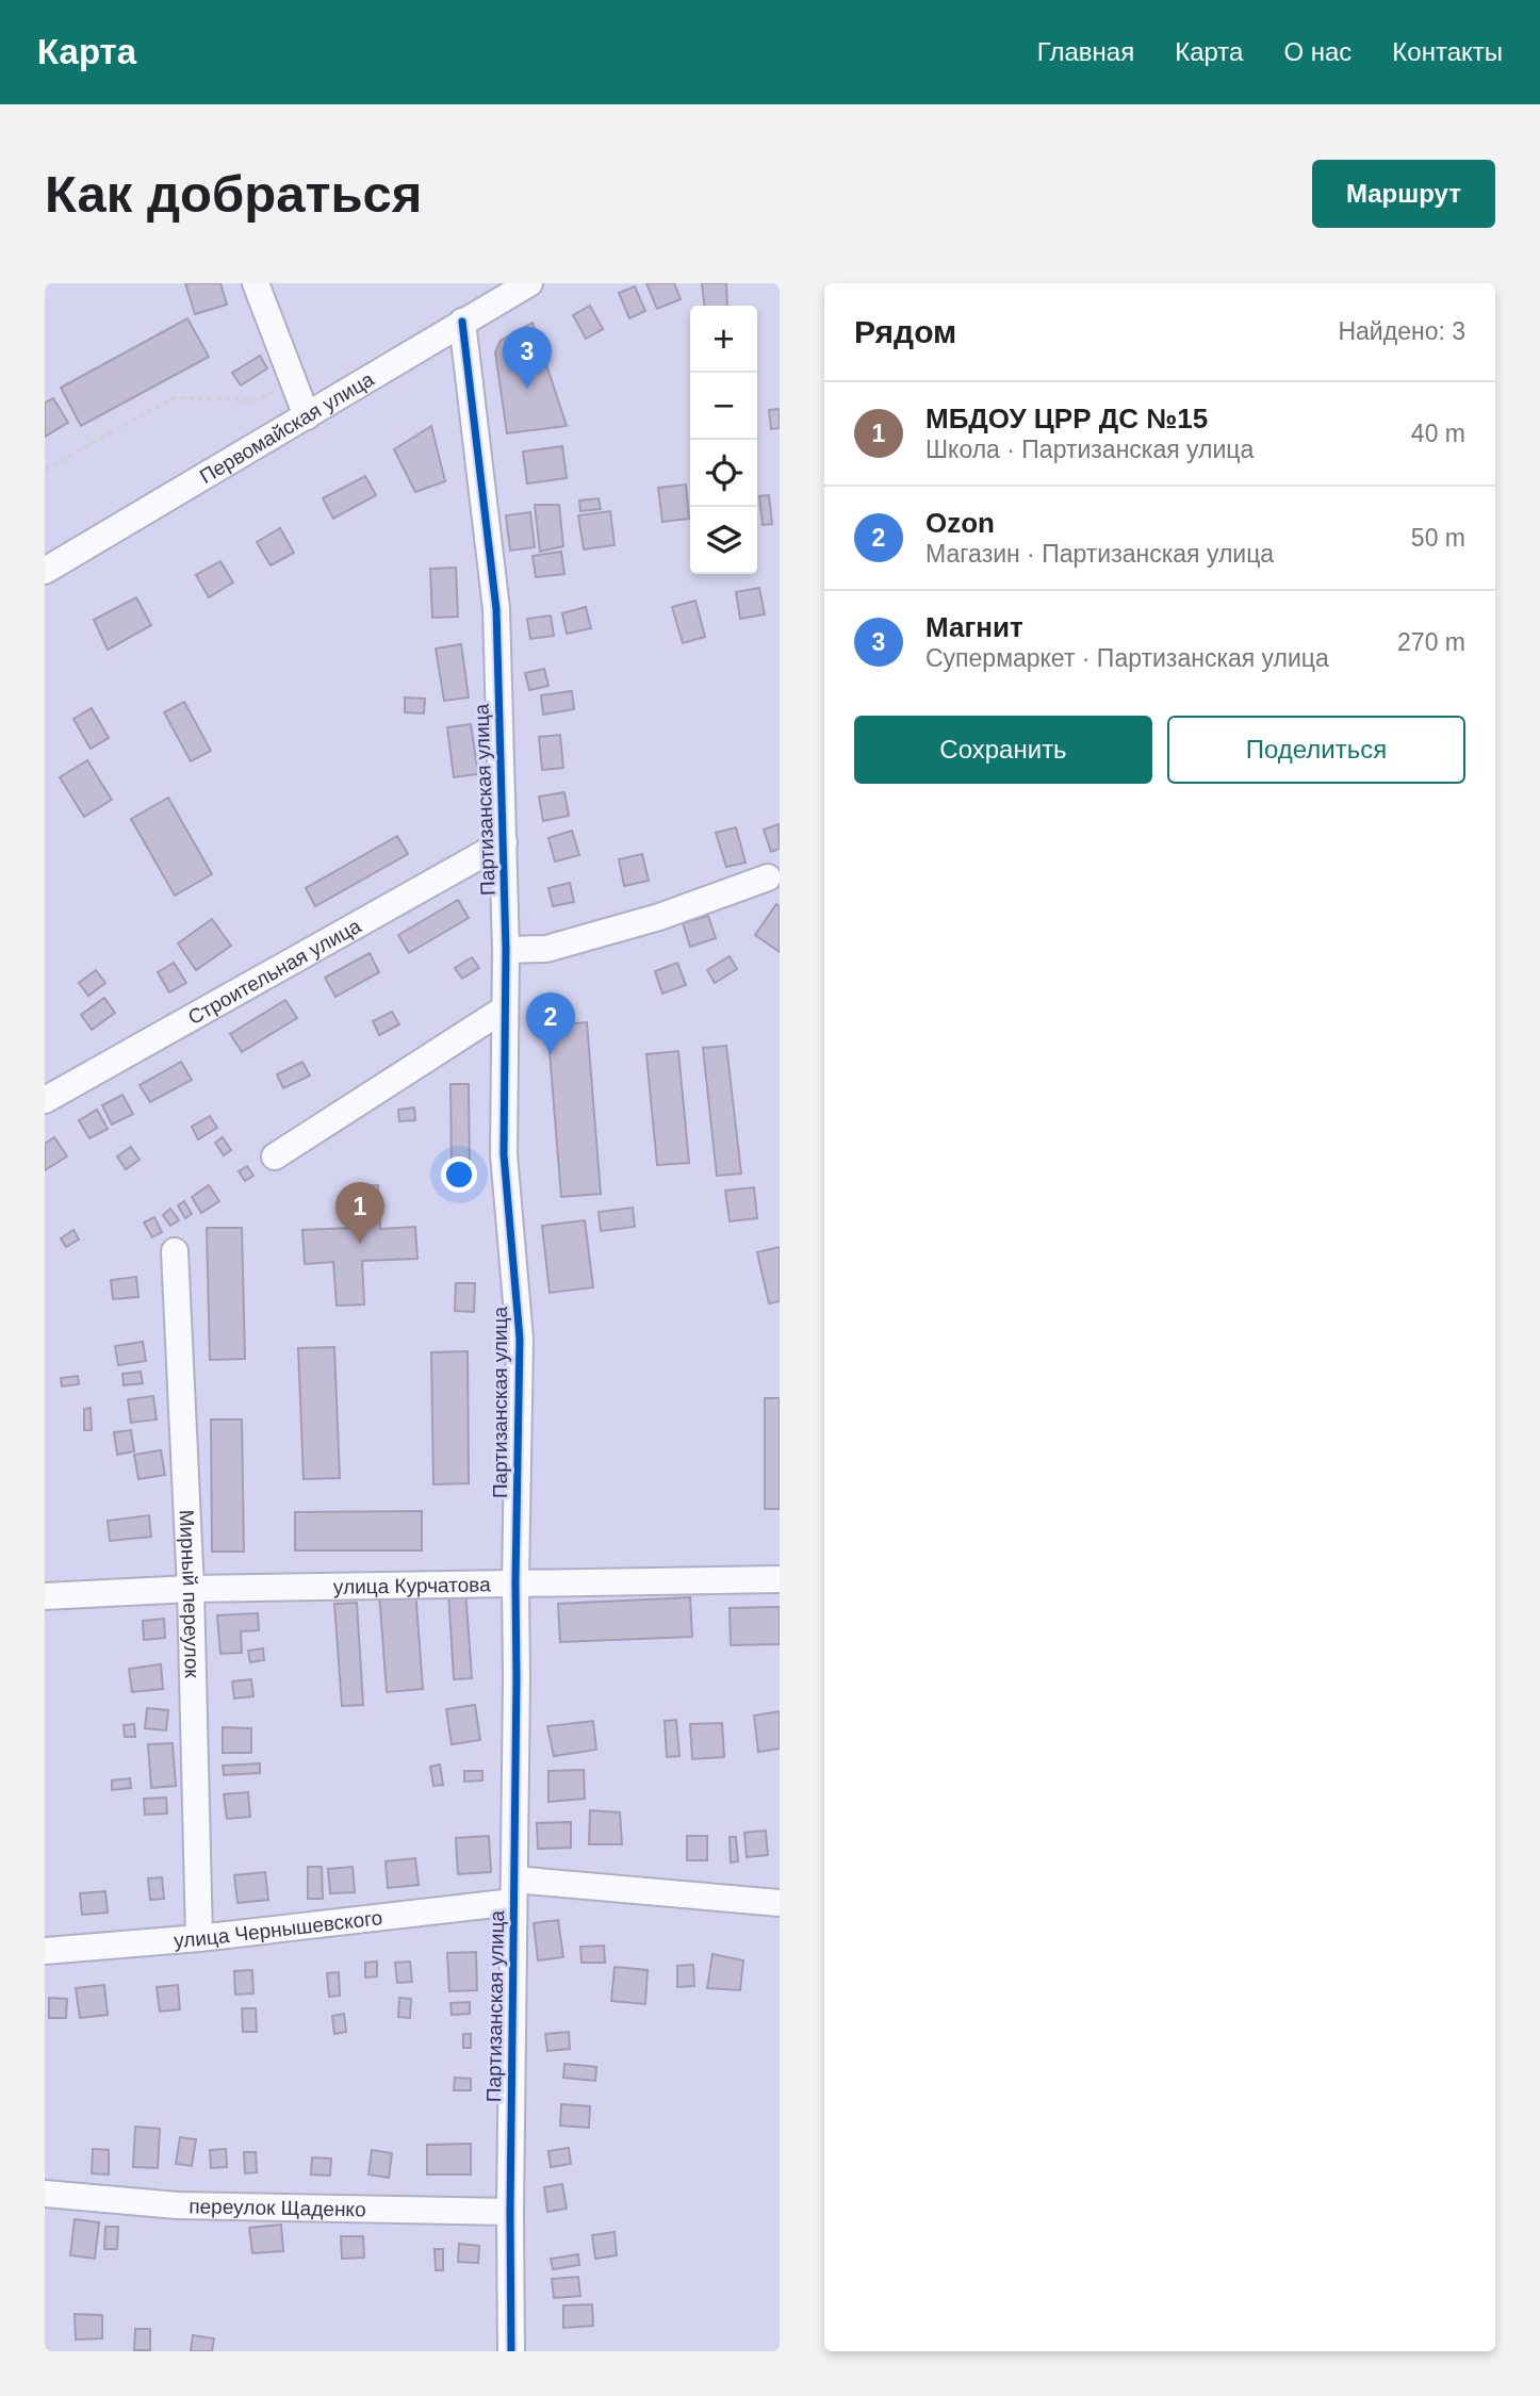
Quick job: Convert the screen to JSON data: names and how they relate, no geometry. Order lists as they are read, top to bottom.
{
  "streets": {
    "street": [
      "Первомайская улица",
      "Партизанская улица",
      "Строительная улица",
      "улица Курчатова",
      "Мирный переулок",
      "улица Чернышевского",
      "переулок Щаденко"
    ]
  },
  "crossings": [
    ["Первомайская улица", "Партизанская улица"],
    ["Партизанская улица", "Строительная улица"],
    ["Партизанская улица", "улица Курчатова"],
    ["Партизанская улица", "улица Чернышевского"],
    ["Партизанская улица", "переулок Щаденко"],
    ["улица Курчатова", "Мирный переулок"],
    ["Мирный переулок", "улица Чернышевского"]
  ],
  "page": {
    "header": "Карта",
    "nav": [
      "Главная",
      "Карта",
      "О нас",
      "Контакты"
    ],
    "buttons": [
      "Маршрут",
      ["Сохранить", "Поделиться"]
    ],
    "title": "Как добраться",
    "heading": ["Рядом", "Найдено: 3"],
    "map_buttons": ["+", "−"],
    "pins": ["3", "2", "1"],
    "list": [
      {
        "mark": "1",
        "name": "МБДОУ ЦРР ДС №15",
        "note": "Школа · Партизанская улица",
        "value": "40 m"
      },
      {
        "mark": "2",
        "name": "Ozon",
        "note": "Магазин · Партизанская улица",
        "value": "50 m"
      },
      {
        "mark": "3",
        "name": "Магнит",
        "note": "Супермаркет · Партизанская улица",
        "value": "270 m"
      }
    ]
  }
}
